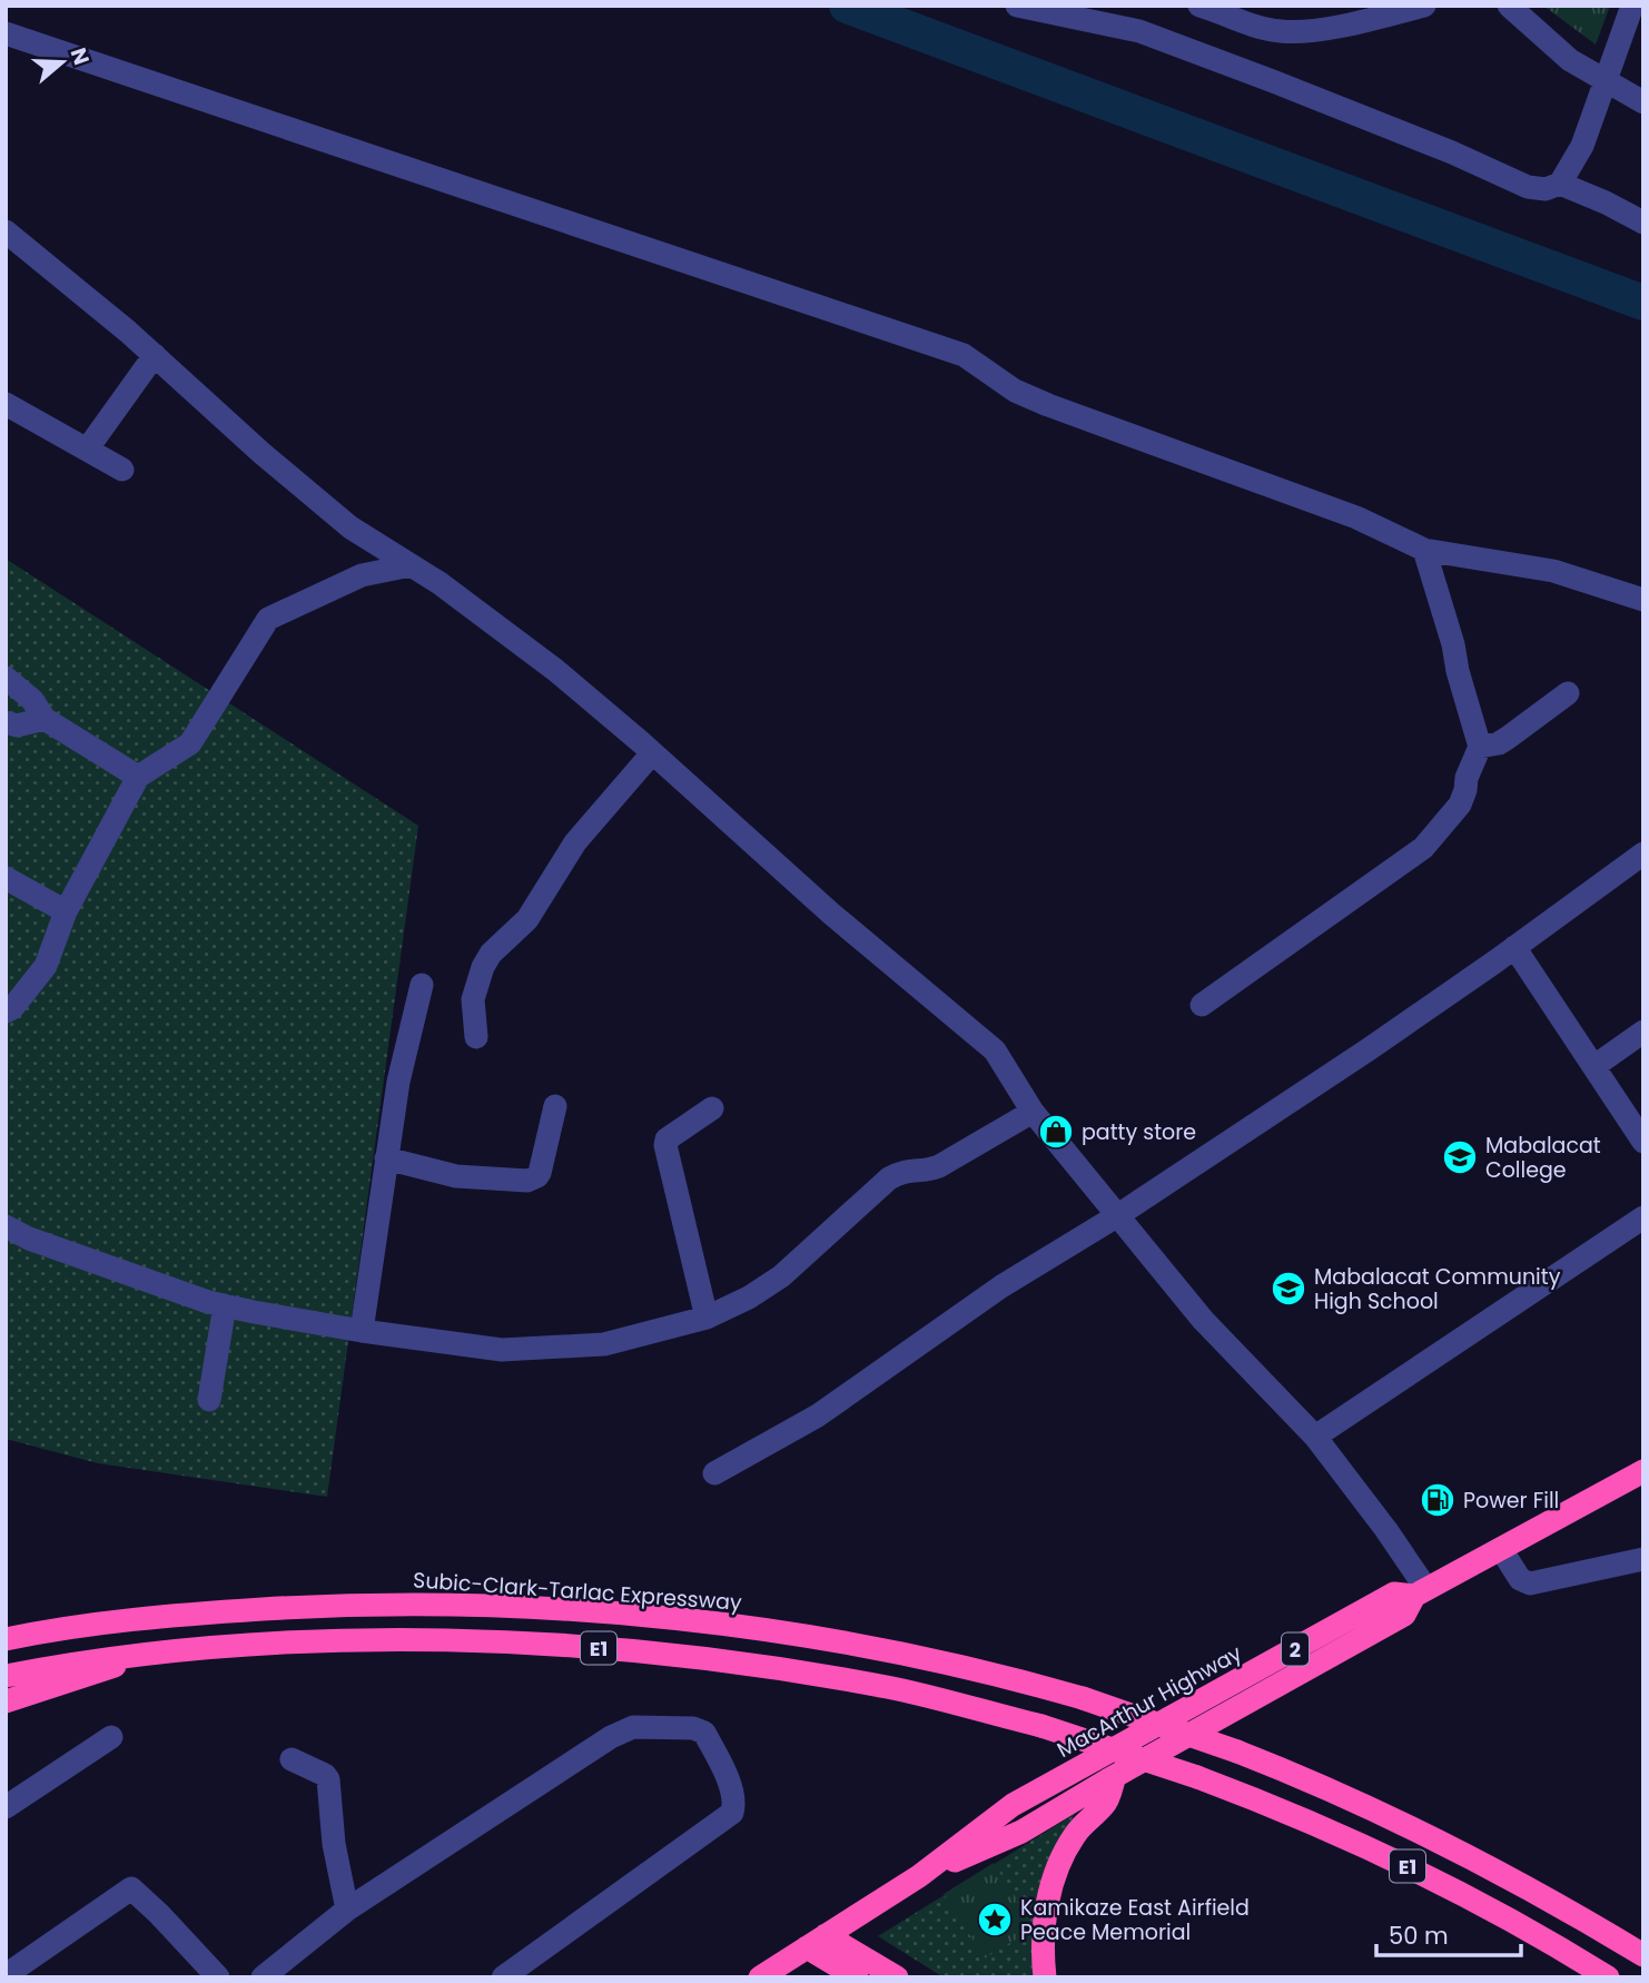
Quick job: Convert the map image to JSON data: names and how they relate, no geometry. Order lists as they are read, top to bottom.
{
  "streets": {
    "highway": [
      "Subic-Clark-Tarlac Expressway",
      "E1",
      "2",
      "MacArthur Highway"
    ]
  },
  "places": {
    "shop": ["patty store"],
    "school or university": ["Mabalacat College", "Mabalacat Community High School"],
    "fuel station": ["Power Fill"],
    "place": ["Kamikaze East Airfield Peace Memorial"]
  },
  "scale_bar": "50 m",
  "north": "right"
}
